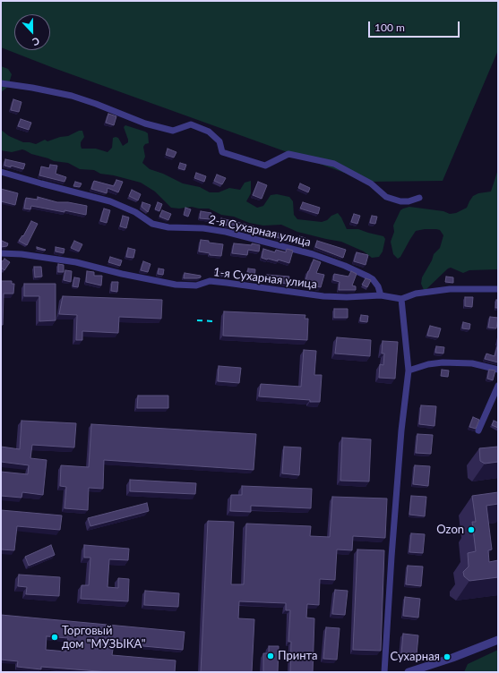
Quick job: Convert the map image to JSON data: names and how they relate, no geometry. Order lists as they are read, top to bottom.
{
  "streets": {
    "street": ["2-я Сухарная улица", "1-я Сухарная улица"]
  },
  "crossings": [
    ["2-я Сухарная улица", "1-я Сухарная улица"]
  ],
  "places": [
    "Ozon",
    "Торговый дом \"МУЗЫКА\"",
    "Принта",
    "Сухарная"
  ],
  "scale_bar": "100 m",
  "north": "bottom"
}
